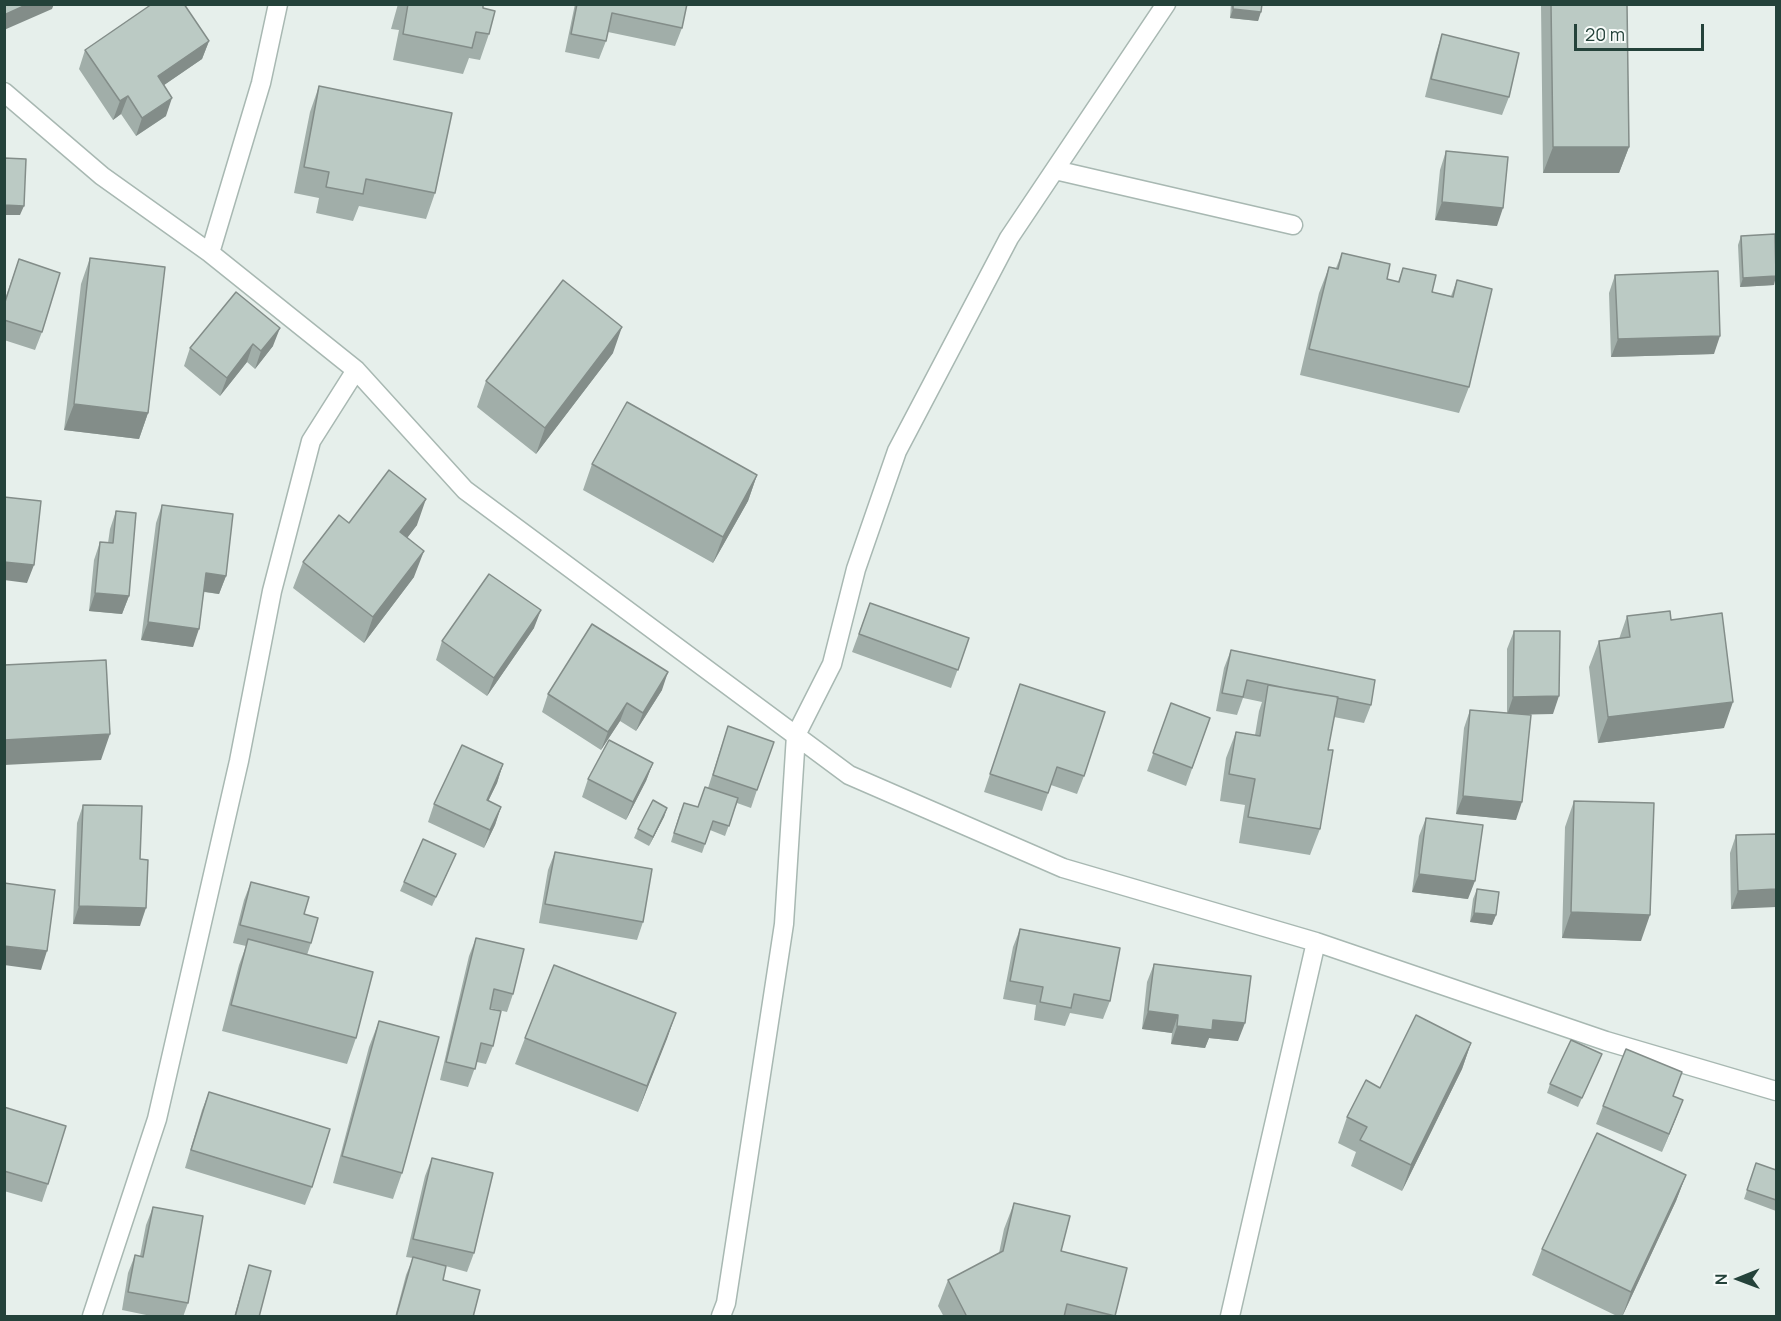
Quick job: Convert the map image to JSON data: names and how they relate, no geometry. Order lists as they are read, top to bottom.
{
  "scale_bar": "20 m",
  "north": "left"
}
